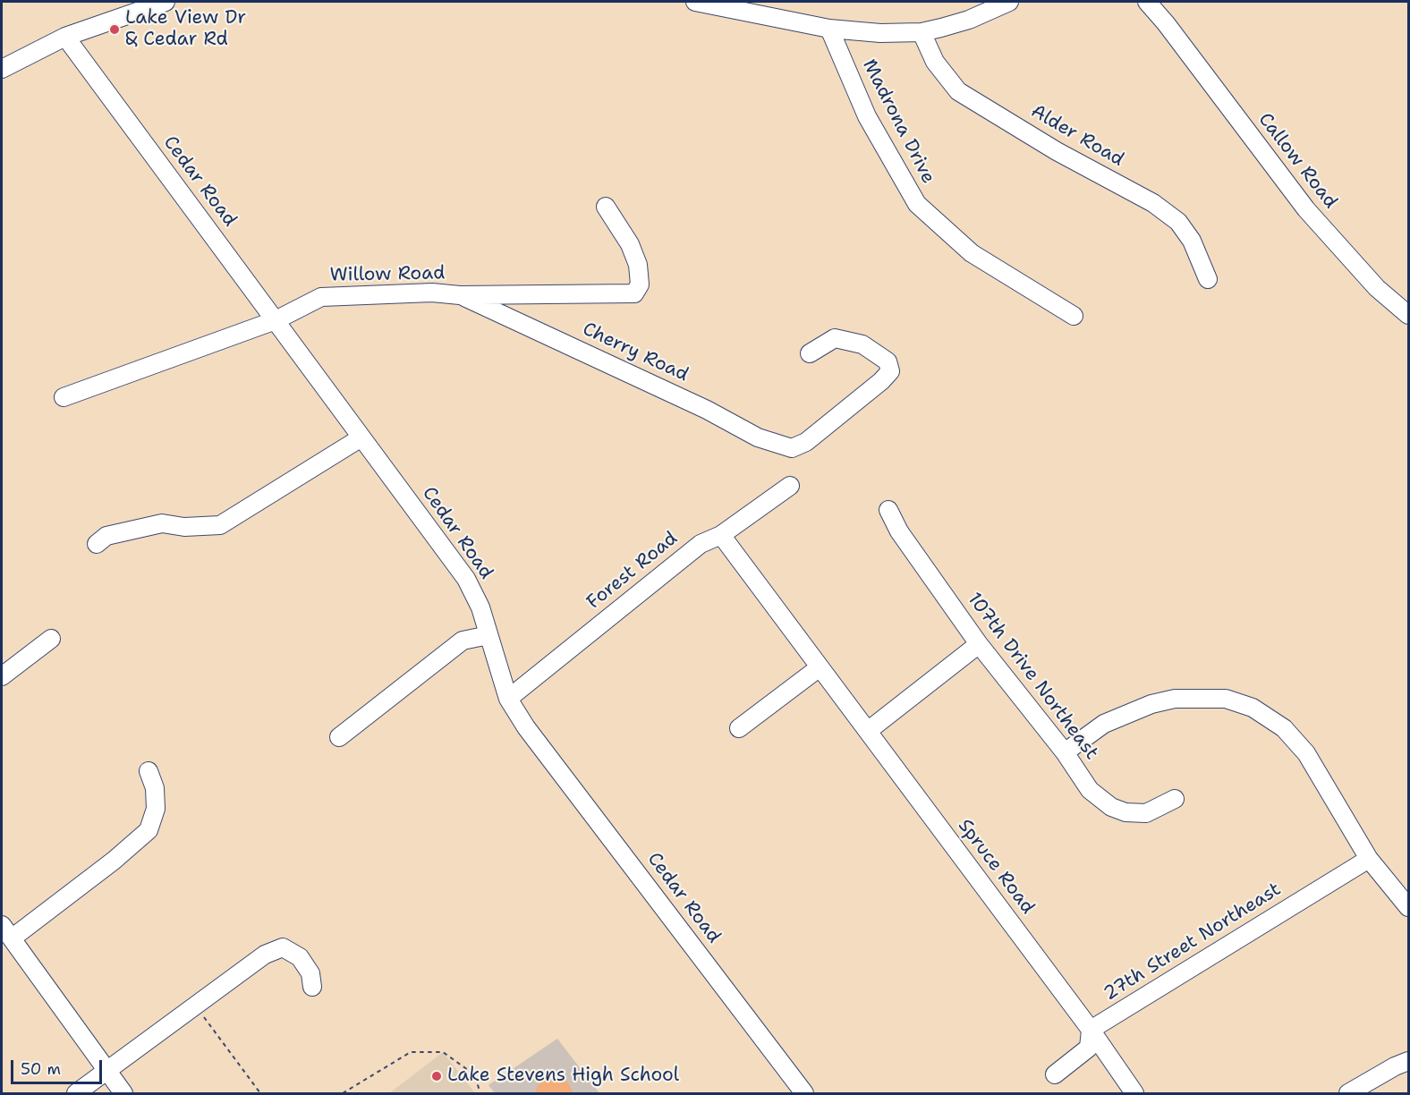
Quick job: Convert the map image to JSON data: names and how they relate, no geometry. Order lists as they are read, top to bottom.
{
  "streets": {
    "street": [
      "Madrona Drive",
      "Alder Road",
      "Callow Road",
      "Cedar Road",
      "Willow Road",
      "Cherry Road",
      "Forest Road",
      "107th Drive Northeast",
      "Spruce Road",
      "27th Street Northeast"
    ]
  },
  "crossings": [
    ["Cedar Road", "Willow Road"],
    ["Cedar Road", "Forest Road"],
    ["Willow Road", "Cherry Road"],
    ["Forest Road", "Spruce Road"],
    ["Spruce Road", "27th Street Northeast"]
  ],
  "places": ["Lake View Dr & Cedar Rd", "Lake Stevens High School"],
  "scale_bar": "50 m"
}
